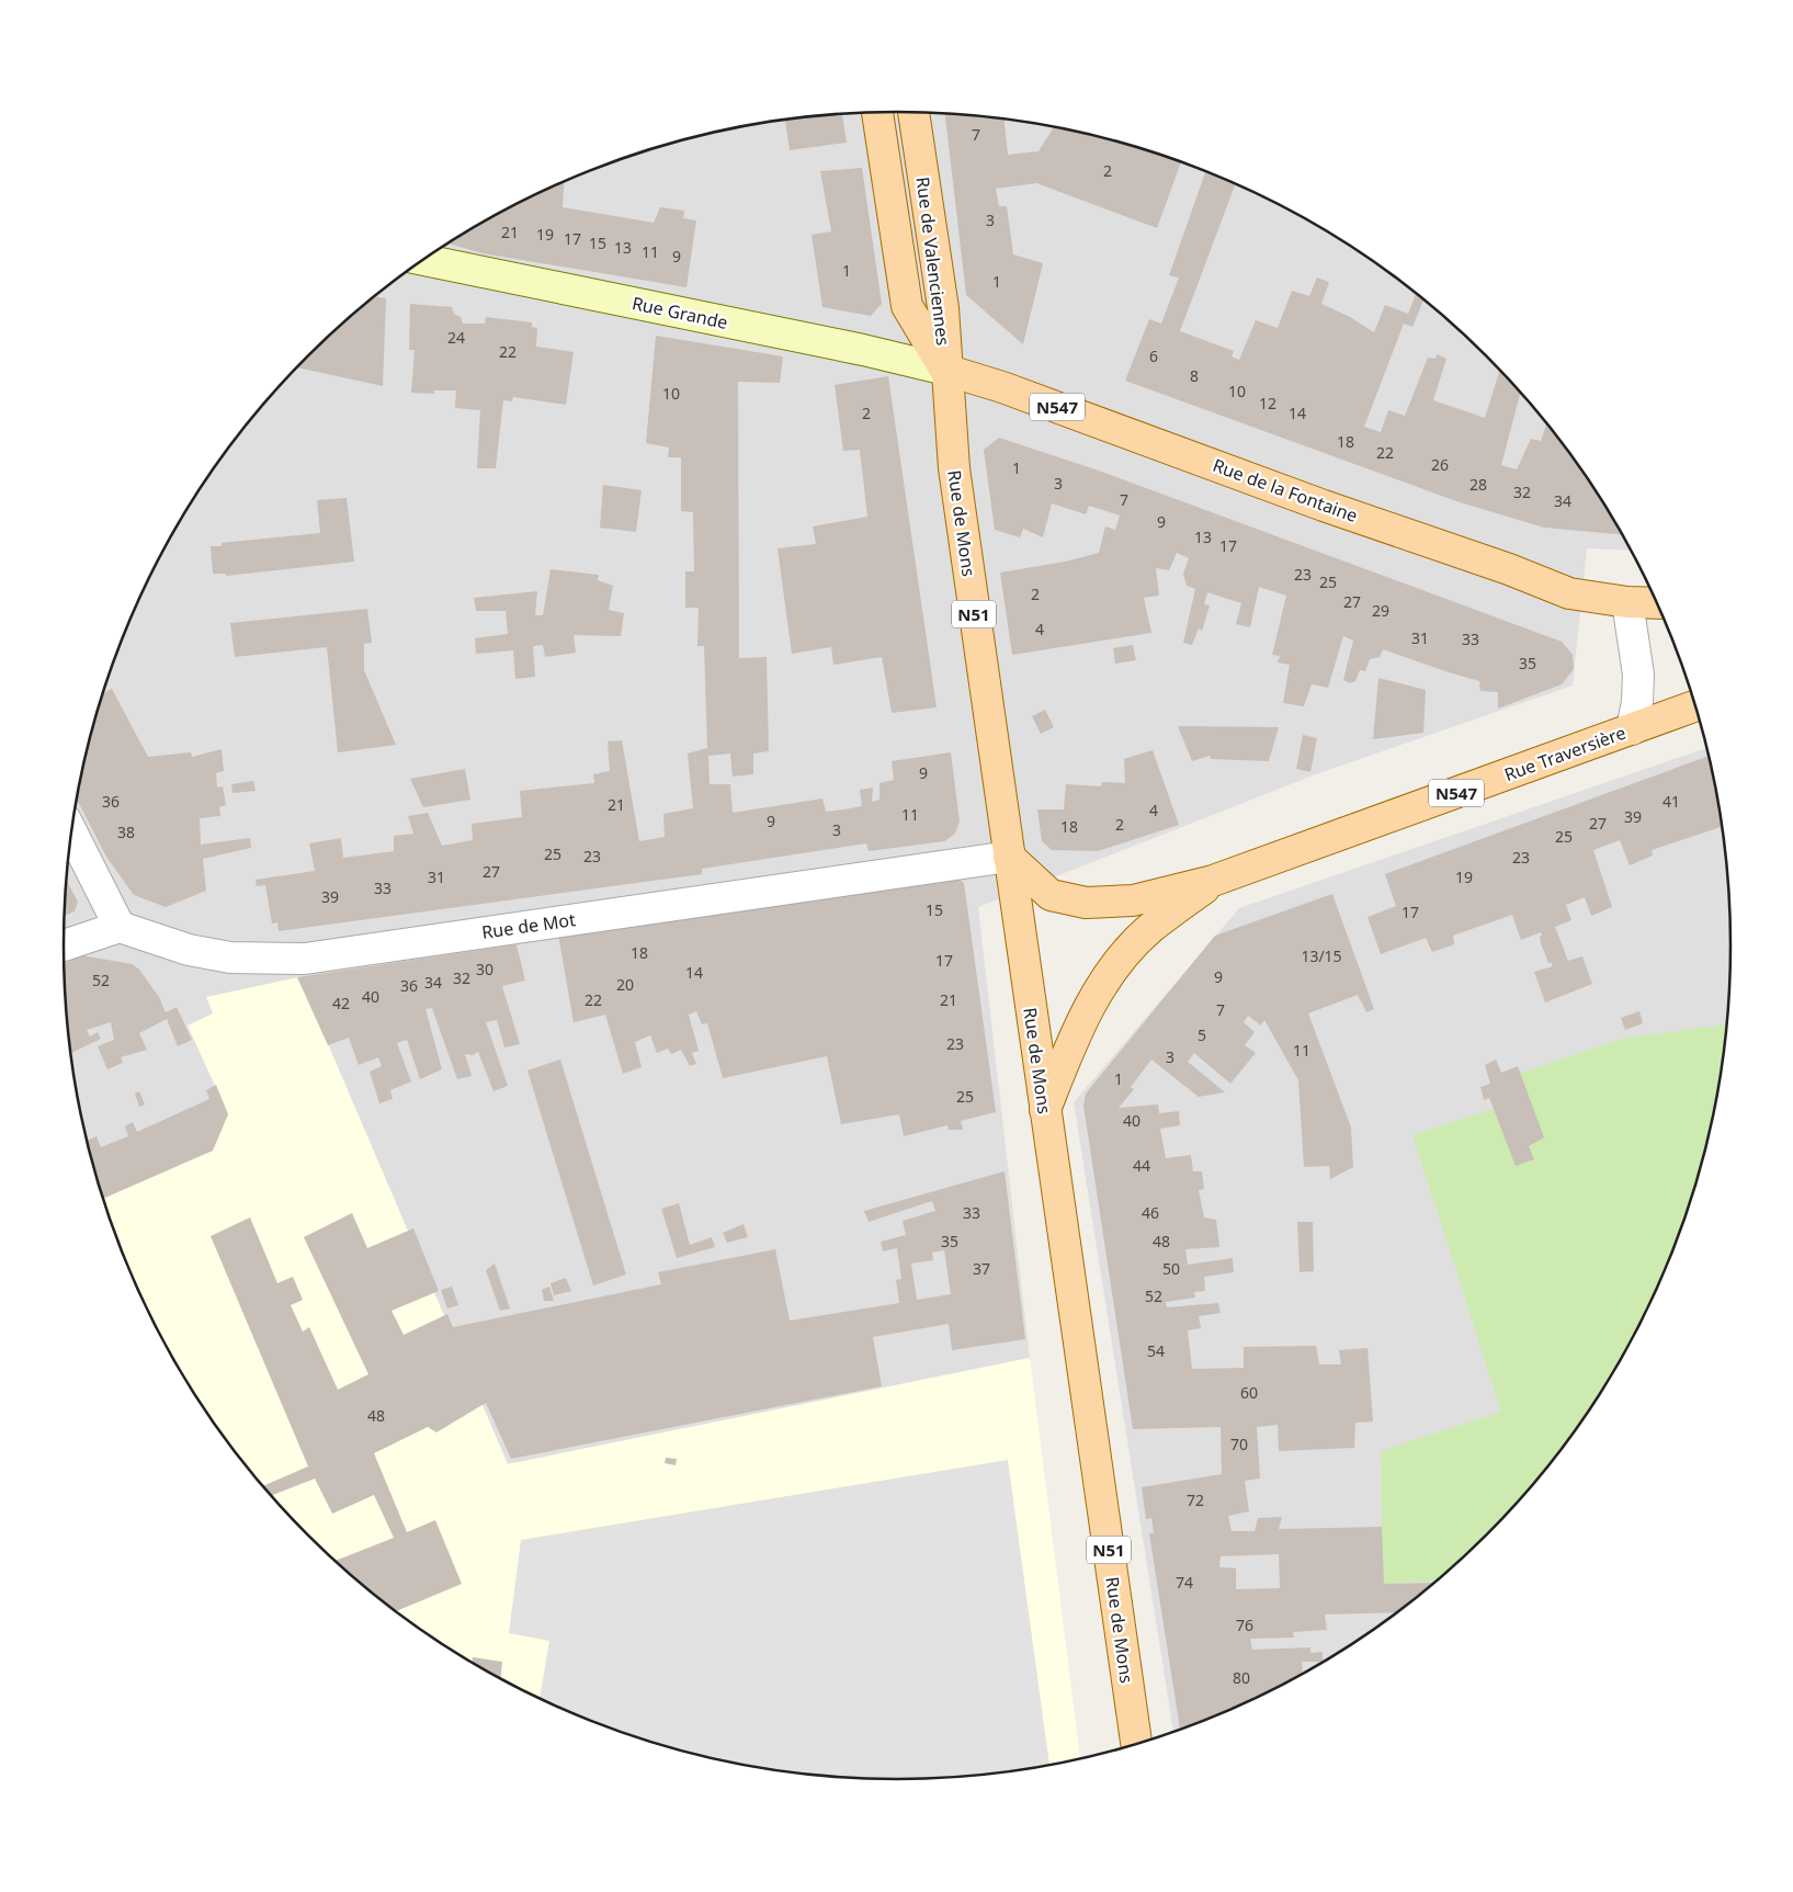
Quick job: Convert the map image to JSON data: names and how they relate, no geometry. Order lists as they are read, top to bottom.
{
  "streets": {
    "main road": [
      "Rue de Valenciennes",
      "N547",
      "Rue de la Fontaine",
      "Rue de Mons",
      "N51",
      "Rue Traversière"
    ],
    "street": ["Rue Grande", "Rue de Mot"]
  },
  "crossings": [
    ["Rue de Valenciennes", "Rue Grande"],
    ["Rue de Valenciennes", "Rue de la Fontaine"],
    ["Rue de Valenciennes", "Rue de Mons"],
    ["Rue Grande", "Rue de la Fontaine"],
    ["Rue Grande", "Rue de Mons"],
    ["Rue de la Fontaine", "Rue de Mons"],
    ["Rue de Mons", "Rue Traversière"],
    ["Rue de Mons", "Rue de Mot"],
    ["Rue Traversière", "Rue de Mot"]
  ],
  "house_numbers": [
    "7",
    "2",
    "3",
    "21",
    "19",
    "17",
    "15",
    "13",
    "11",
    "9",
    "1",
    "1",
    "24",
    "22",
    "6",
    "8",
    "10",
    "10",
    "12",
    "2",
    "14",
    "18",
    "22",
    "26",
    "1",
    "3",
    "28",
    "32",
    "7",
    "34",
    "9",
    "13",
    "17",
    "23",
    "25",
    "2",
    "27",
    "29",
    "4",
    "31",
    "33",
    "35",
    "9",
    "36",
    "41",
    "21",
    "4",
    "11",
    "39",
    "9",
    "27",
    "2",
    "18",
    "3",
    "38",
    "25",
    "25",
    "23",
    "23",
    "27",
    "31",
    "19",
    "33",
    "39",
    "15",
    "17",
    "18",
    "13/15",
    "17",
    "30",
    "14",
    "9",
    "32",
    "52",
    "34",
    "20",
    "36",
    "40",
    "22",
    "21",
    "42",
    "7",
    "5",
    "23",
    "11",
    "3",
    "1",
    "25",
    "40",
    "44",
    "33",
    "46",
    "35",
    "48",
    "37",
    "50",
    "52",
    "54",
    "60",
    "48",
    "70",
    "72",
    "74",
    "76",
    "80"
  ]
}
